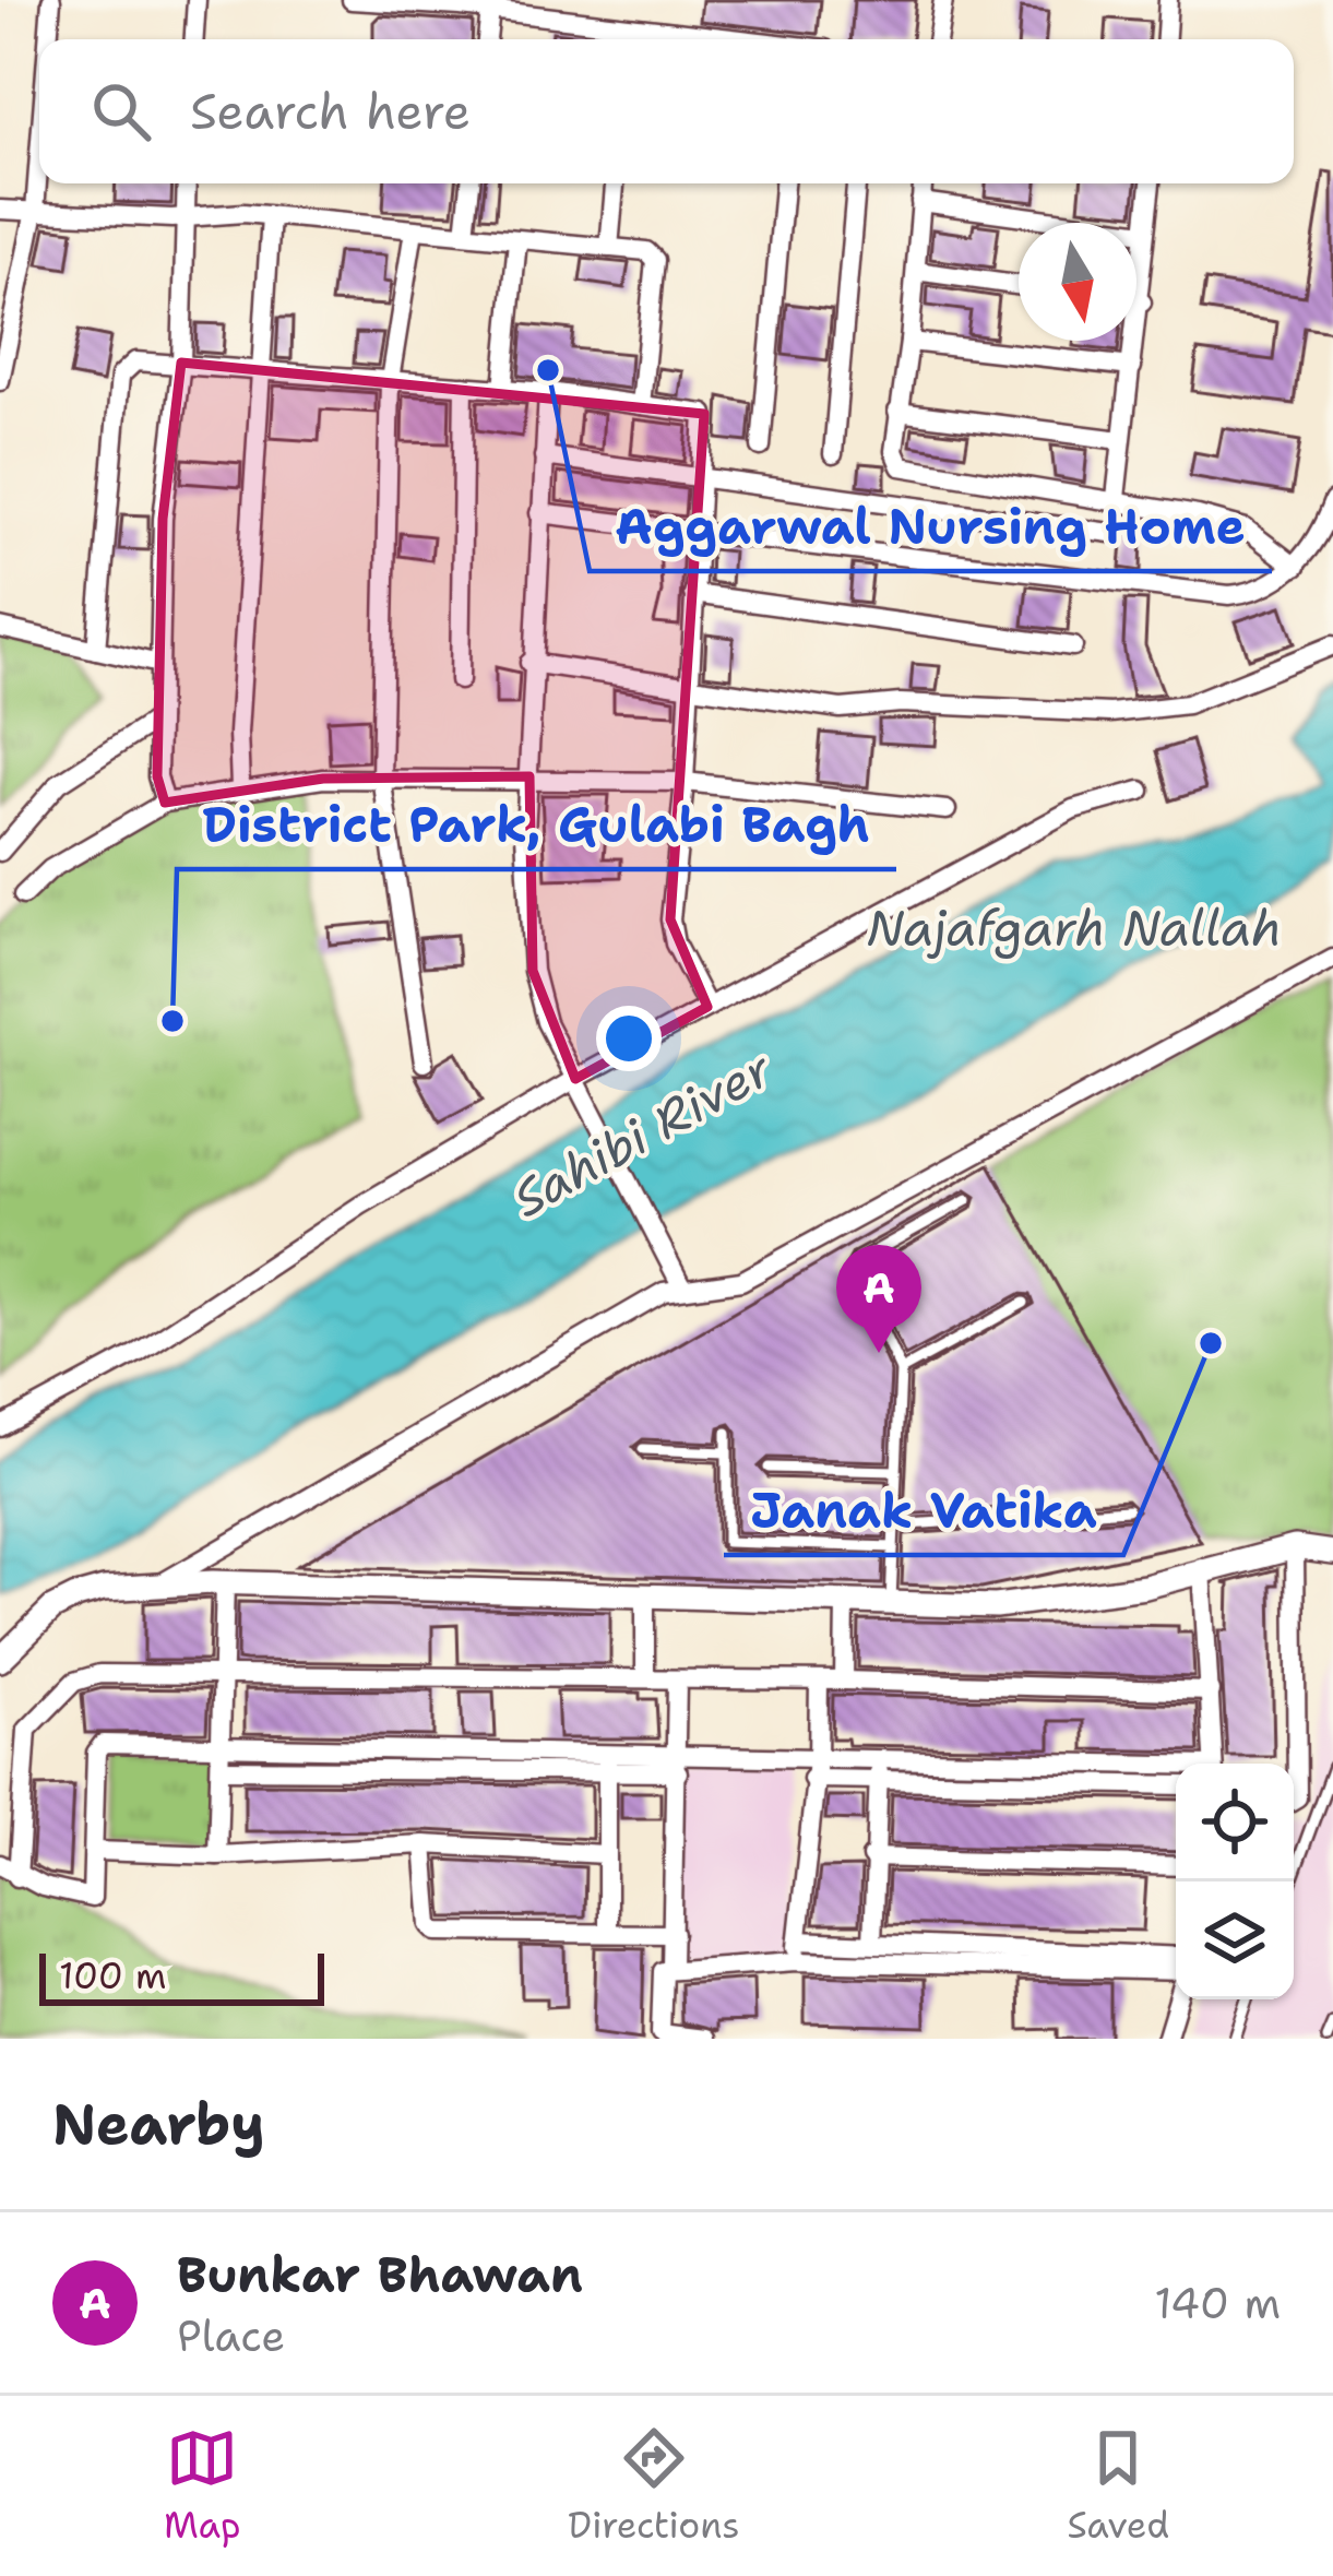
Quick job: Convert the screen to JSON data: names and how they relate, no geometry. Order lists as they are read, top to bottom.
{
  "water": ["Najafgarh Nallah", "Sahibi River"],
  "places": ["Aggarwal Nursing Home", "District Park, Gulabi Bagh", "Janak Vatika"],
  "scale_bar": "100 m",
  "north": "bottom",
  "page": {
    "search": "Search here",
    "pins": "A",
    "scale": "100 m",
    "heading": "Nearby",
    "list": [
      {
        "mark": "A",
        "name": "Bunkar Bhawan",
        "note": "Place",
        "value": "140 m"
      }
    ],
    "nav": ["Map", "Directions", "Saved"]
  }
}
